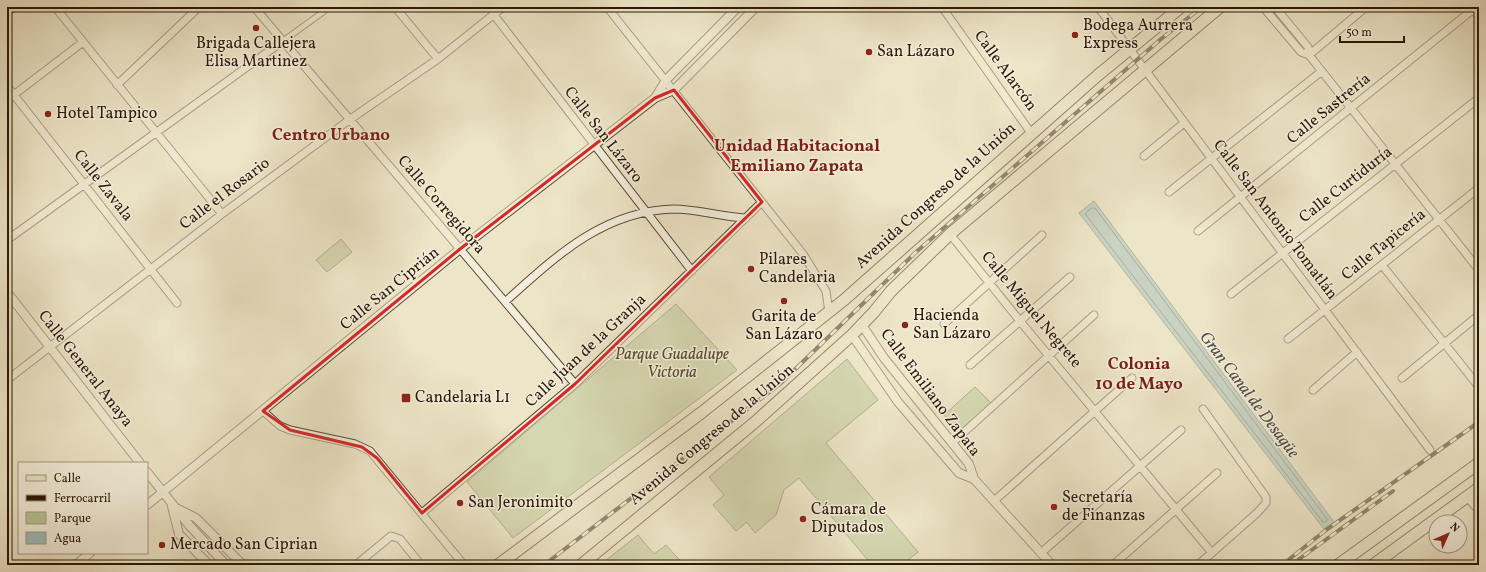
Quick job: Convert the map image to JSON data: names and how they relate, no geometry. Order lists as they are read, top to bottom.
{
  "streets": {
    "main road": ["Avenida Congreso de la Unión"],
    "street": [
      "Calle Alarcón",
      "Calle Sastrería",
      "Calle San Lázaro",
      "Calle Curtiduría",
      "Calle Zavala",
      "Calle el Rosario",
      "Calle Corregidora",
      "Calle San Antonio Tomatlán",
      "Calle Tapicería",
      "Calle San Ciprián",
      "Calle Miguel Negrete",
      "Calle Juan de la Granja",
      "Calle General Anaya",
      "Calle Emiliano Zapata"
    ]
  },
  "crossings": [
    ["Calle Alarcón", "Avenida Congreso de la Unión"],
    ["Calle Sastrería", "Calle San Antonio Tomatlán"],
    ["Calle San Lázaro", "Calle el Rosario"],
    ["Calle San Lázaro", "Calle San Ciprián"],
    ["Calle San Lázaro", "Calle Juan de la Granja"],
    ["Calle Curtiduría", "Calle San Antonio Tomatlán"],
    ["Calle Zavala", "Calle el Rosario"],
    ["Calle el Rosario", "Calle Corregidora"],
    ["Calle el Rosario", "Calle General Anaya"],
    ["Avenida Congreso de la Unión", "Calle San Antonio Tomatlán"],
    ["Avenida Congreso de la Unión", "Calle Miguel Negrete"],
    ["Avenida Congreso de la Unión", "Calle Emiliano Zapata"],
    ["Calle Corregidora", "Calle San Ciprián"],
    ["Calle Corregidora", "Calle Juan de la Granja"],
    ["Calle San Antonio Tomatlán", "Calle Tapicería"]
  ],
  "districts": ["Centro Urbano", "Unidad Habitacional Emiliano Zapata", "Colonia 10 de Mayo"],
  "water": ["Gran Canal de Desagüe"],
  "parks": ["Parque Guadalupe Victoria"],
  "places": {
    "other": [
      "Brigada Callejera Elisa Martinez",
      "Bodega Aurrera Express",
      "San Lázaro",
      "Hotel Tampico",
      "Pilares Candelaria",
      "Garita de San Lázaro",
      "Hacienda San Lázaro",
      "San Jeronimito",
      "Secretaría de Finanzas",
      "Cámara de Diputados",
      "Mercado San Ciprian"
    ],
    "transit": ["Candelaria L1"]
  },
  "legend": [
    "Calle",
    "Ferrocarril",
    "Parque",
    "Agua"
  ],
  "scale_bar": "50 m",
  "north": "top right"
}
